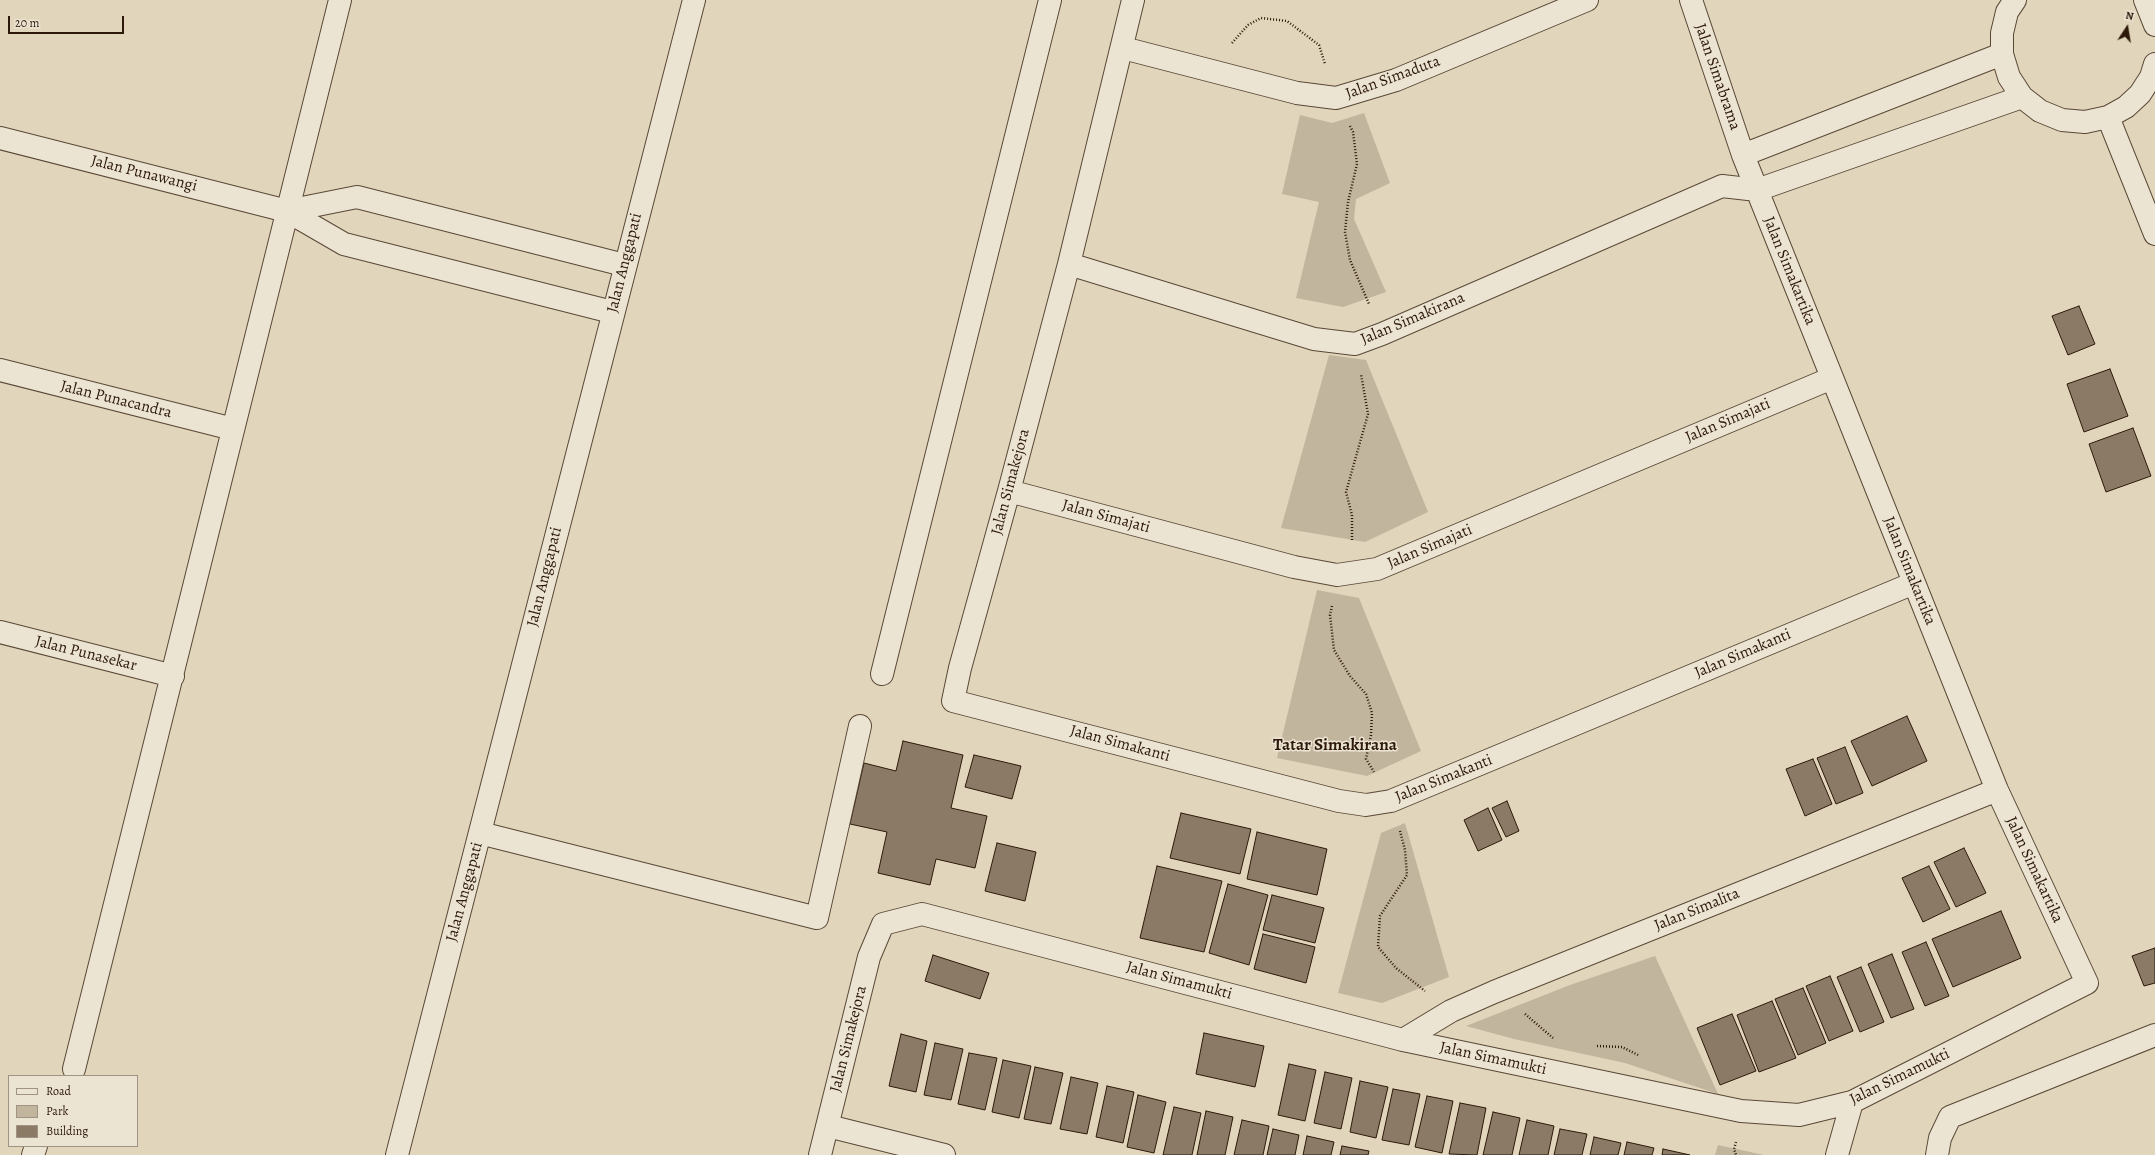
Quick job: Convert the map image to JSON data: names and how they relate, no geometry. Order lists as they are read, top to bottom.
{
  "streets": {
    "street": [
      "Jalan Simabrama",
      "Jalan Simaduta",
      "Jalan Punawangi",
      "Jalan Anggapati",
      "Jalan Simakartika",
      "Jalan Simakirana",
      "Jalan Punacandra",
      "Jalan Simajati",
      "Jalan Simakejora",
      "Jalan Punasekar",
      "Jalan Simakanti",
      "Jalan Simalita",
      "Jalan Simamukti"
    ]
  },
  "crossings": [
    ["Jalan Simabrama", "Jalan Simakartika"],
    ["Jalan Simaduta", "Jalan Simakejora"],
    ["Jalan Simakartika", "Jalan Simajati"],
    ["Jalan Simakartika", "Jalan Simakanti"],
    ["Jalan Simakartika", "Jalan Simalita"],
    ["Jalan Simakartika", "Jalan Simamukti"],
    ["Jalan Simakirana", "Jalan Simakejora"],
    ["Jalan Simajati", "Jalan Simakejora"],
    ["Jalan Simakejora", "Jalan Simakanti"],
    ["Jalan Simakejora", "Jalan Simamukti"],
    ["Jalan Simalita", "Jalan Simamukti"]
  ],
  "districts": ["Tatar Simakirana"],
  "legend": ["Road", "Park", "Building"],
  "scale_bar": "20 m",
  "north": "top"
}
